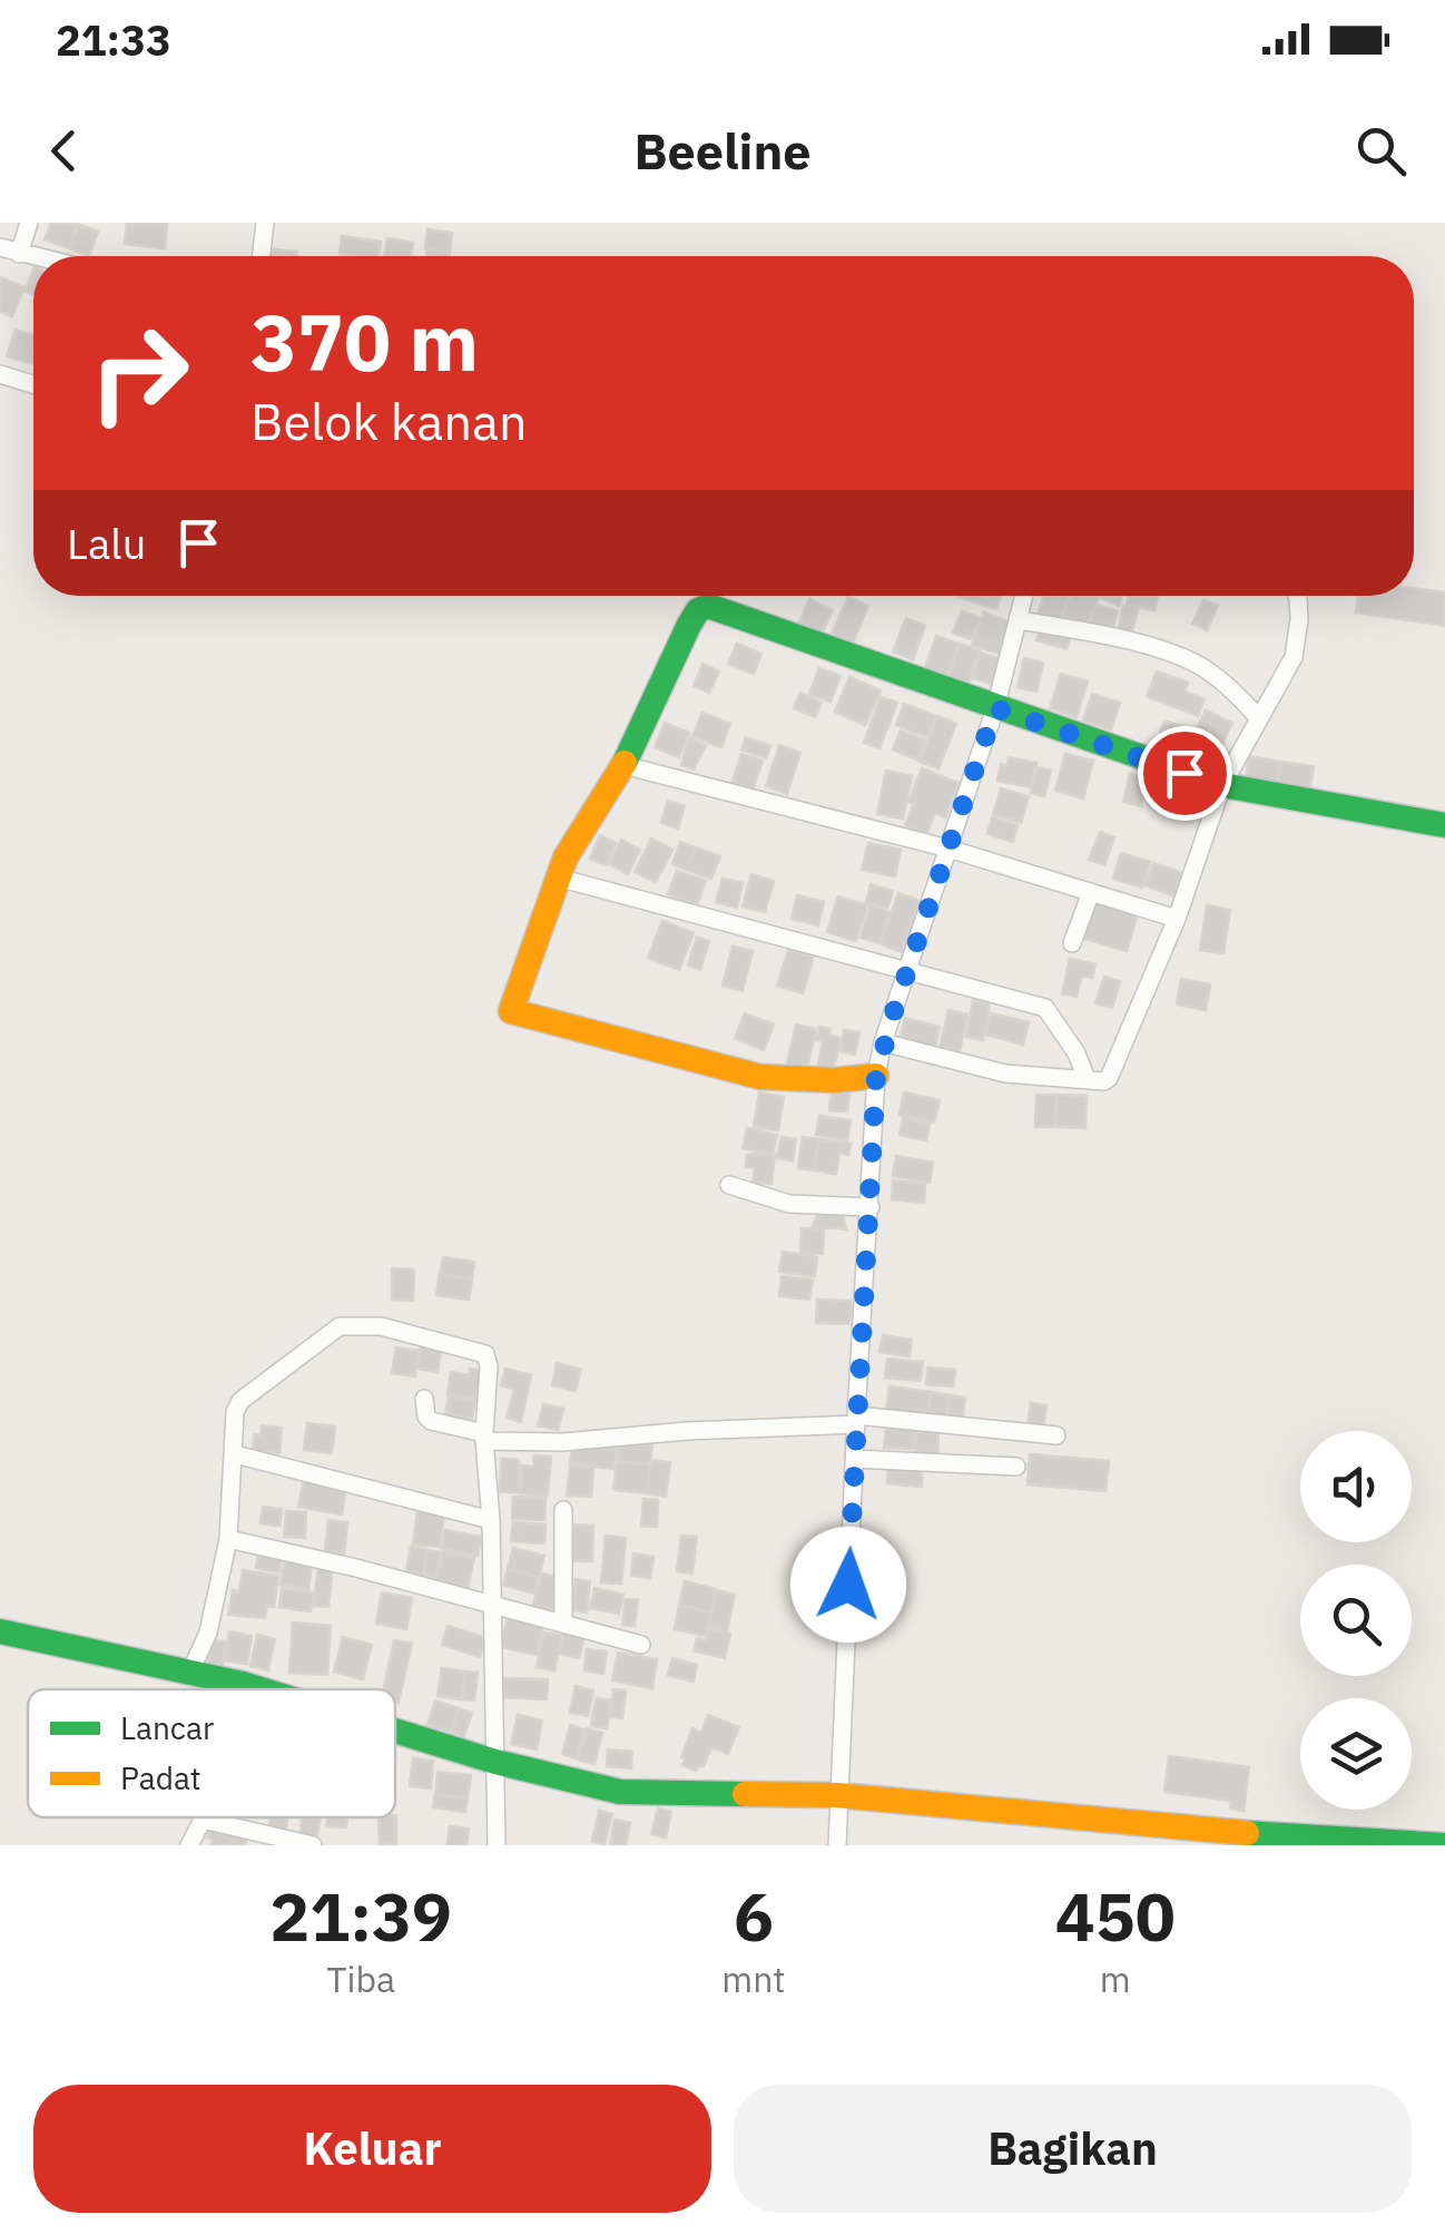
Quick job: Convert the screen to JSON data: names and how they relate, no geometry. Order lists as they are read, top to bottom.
{
  "legend": ["Lancar", "Padat"],
  "page": {
    "status": "21:33",
    "header": "Beeline",
    "turn": ["370 m", "Belok kanan"],
    "then": "Lalu",
    "eta": [
      "21:39",
      "Tiba",
      "6",
      "mnt",
      "450",
      "m"
    ],
    "buttons": ["Keluar", "Bagikan"]
  }
}
